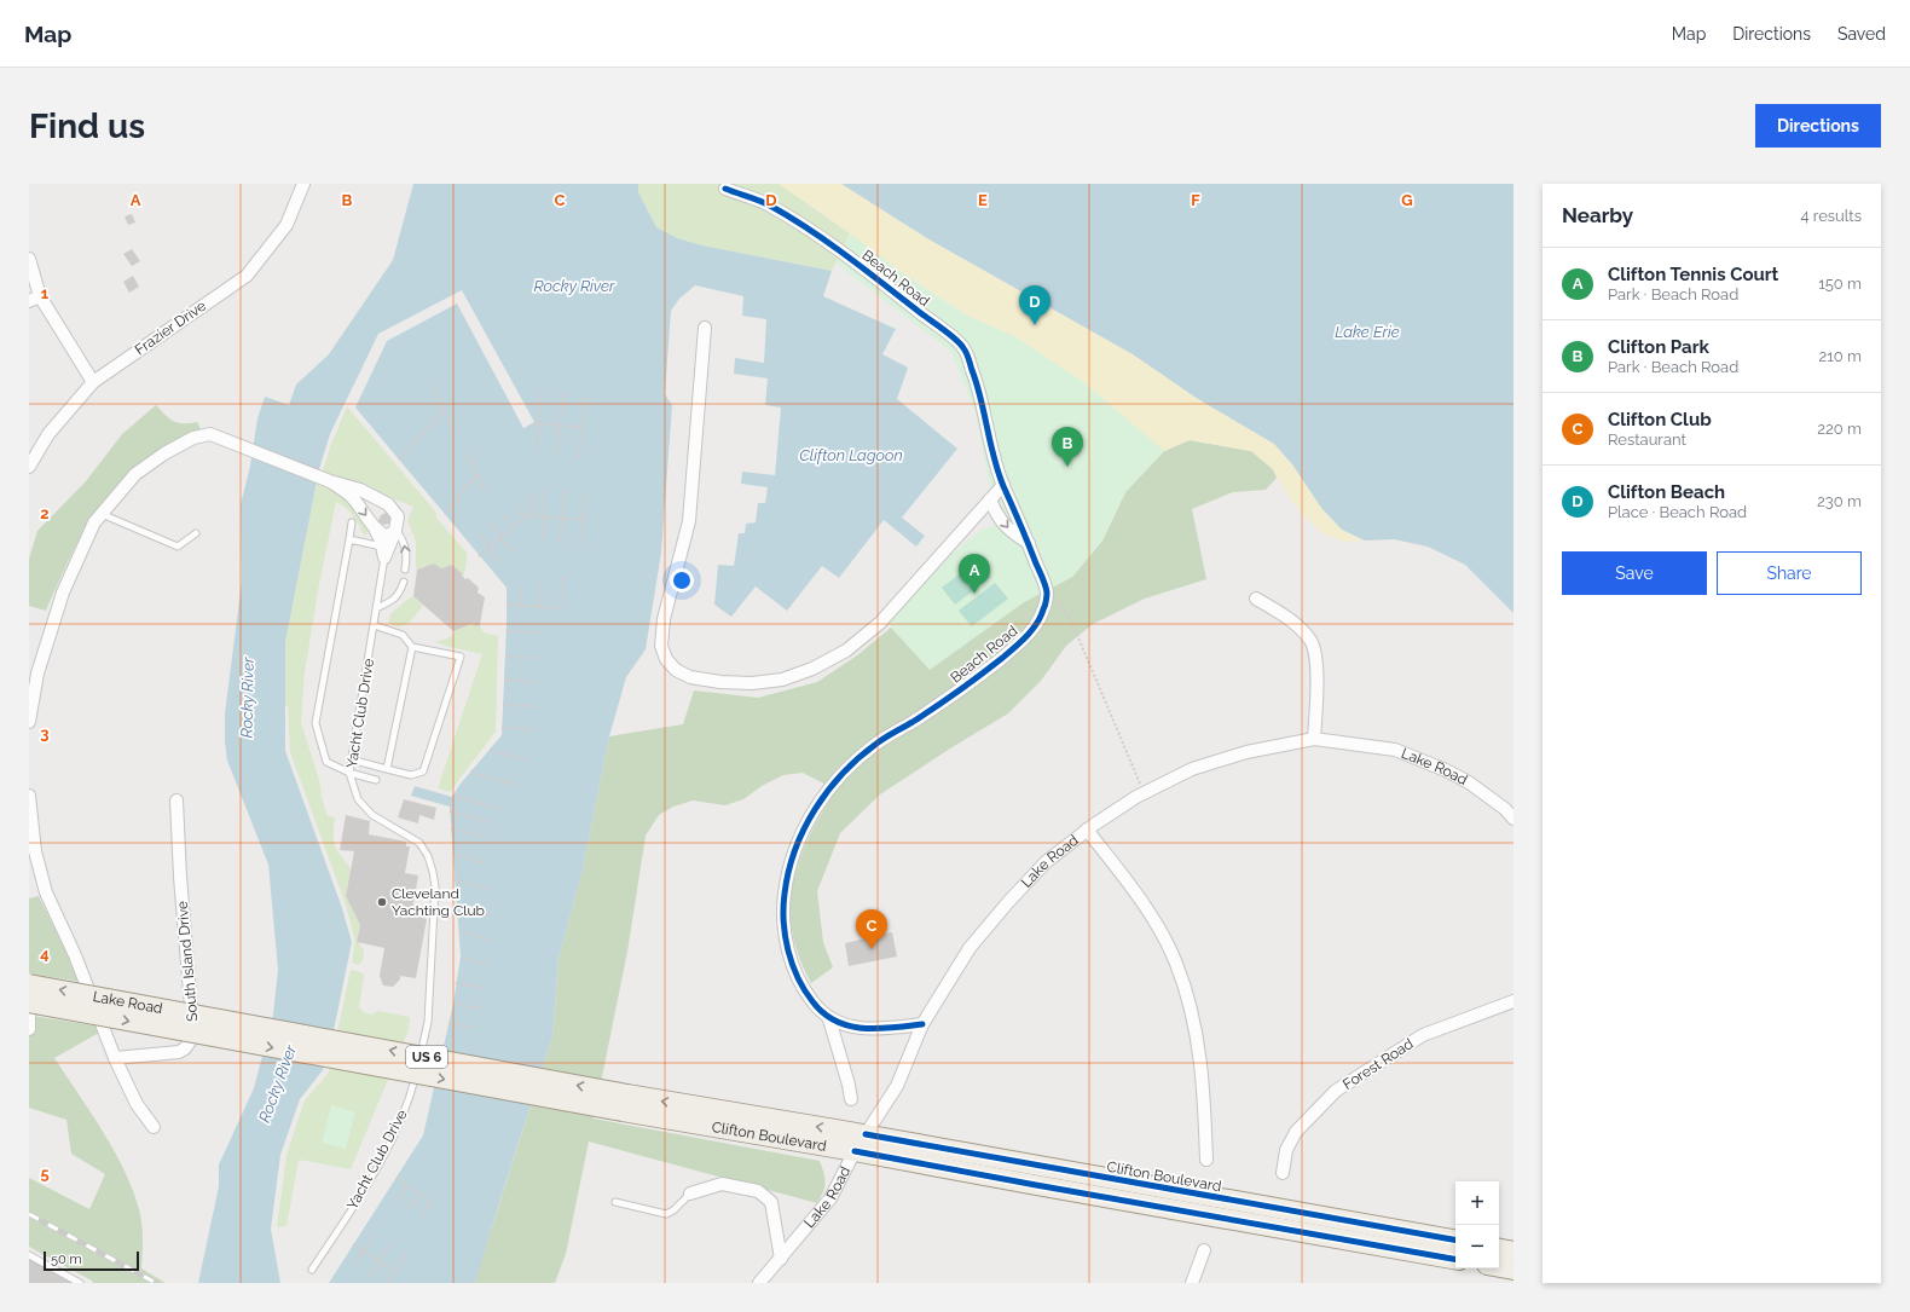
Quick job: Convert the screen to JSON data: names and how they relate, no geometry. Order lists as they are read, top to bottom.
{
  "streets": {
    "main road": ["Lake Road", "US 6", "Clifton Boulevard"],
    "street": [
      "Beach Road",
      "Frazier Drive",
      "Yacht Club Drive",
      "South Island Drive",
      "Forest Road"
    ]
  },
  "crossings": [
    ["Beach Road", "Lake Road"],
    ["Lake Road", "Clifton Boulevard"]
  ],
  "water": ["Rocky River", "Lake Erie", "Clifton Lagoon"],
  "places": ["Cleveland Yachting Club"],
  "scale_bar": "50 m",
  "page": {
    "header": "Map",
    "nav": ["Map", "Directions", "Saved"],
    "buttons": [
      "Directions",
      ["Save", "Share"]
    ],
    "title": "Find us",
    "heading": ["Nearby", "4 results"],
    "list": [
      {
        "mark": "A",
        "name": "Clifton Tennis Court",
        "note": "Park · Beach Road",
        "value": "150 m"
      },
      {
        "mark": "B",
        "name": "Clifton Park",
        "note": "Park · Beach Road",
        "value": "210 m"
      },
      {
        "mark": "C",
        "name": "Clifton Club",
        "note": "Restaurant",
        "value": "220 m"
      },
      {
        "mark": "D",
        "name": "Clifton Beach",
        "note": "Place · Beach Road",
        "value": "230 m"
      }
    ],
    "pins": [
      "D",
      "B",
      "A",
      "C"
    ],
    "map_buttons": ["+", "−"],
    "scale": "50 m"
  },
  "grid": {
    "columns": [
      "A",
      "B",
      "C",
      "D",
      "E",
      "F",
      "G"
    ],
    "rows": [
      "1",
      "2",
      "3",
      "4",
      "5"
    ]
  }
}
